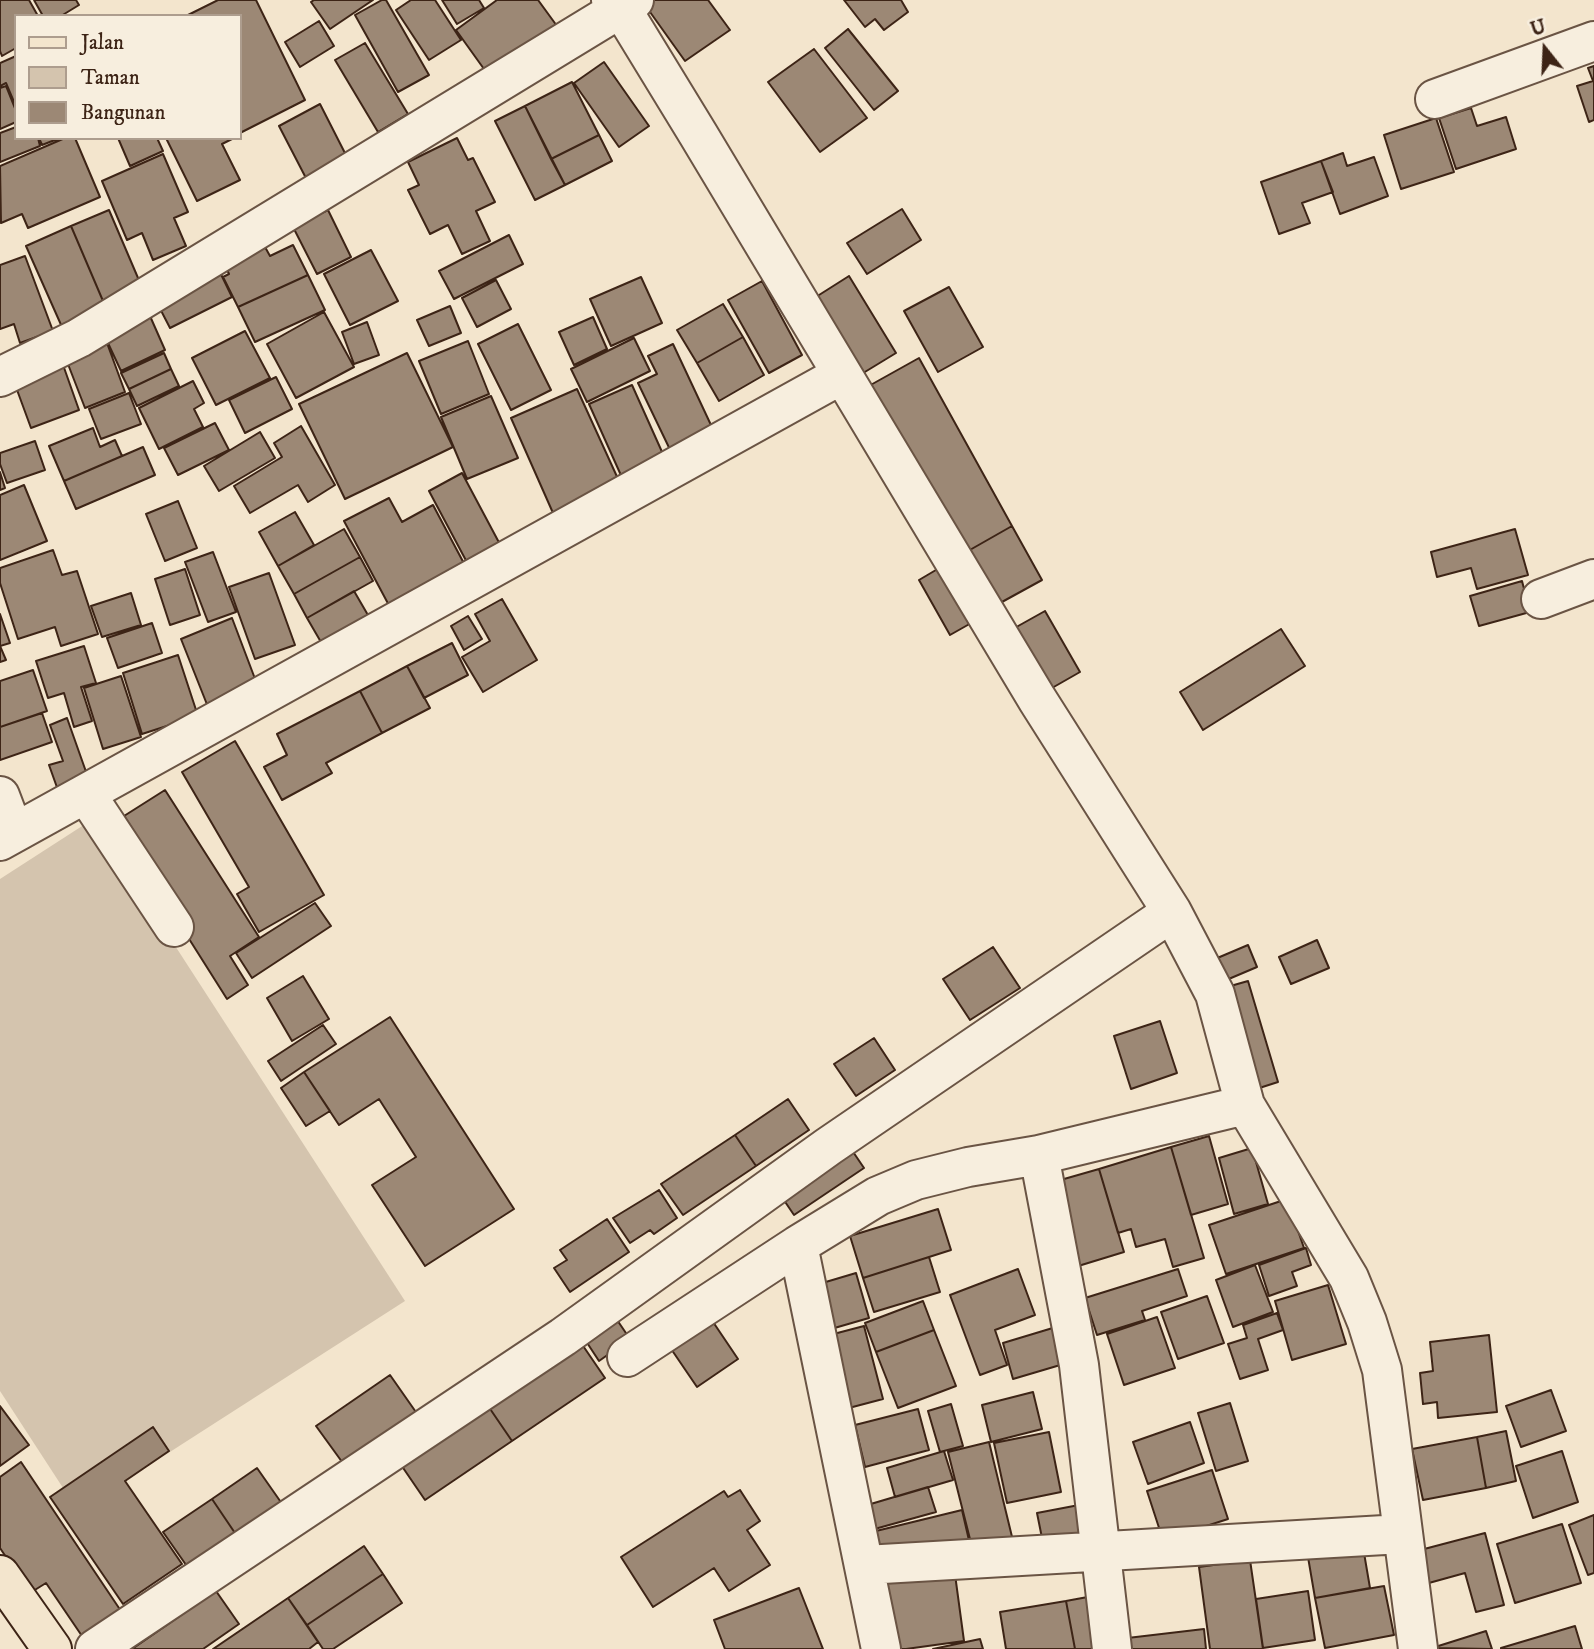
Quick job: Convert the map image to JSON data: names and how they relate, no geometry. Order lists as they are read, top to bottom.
{
  "legend": ["Jalan", "Taman", "Bangunan"],
  "north": "top"
}
